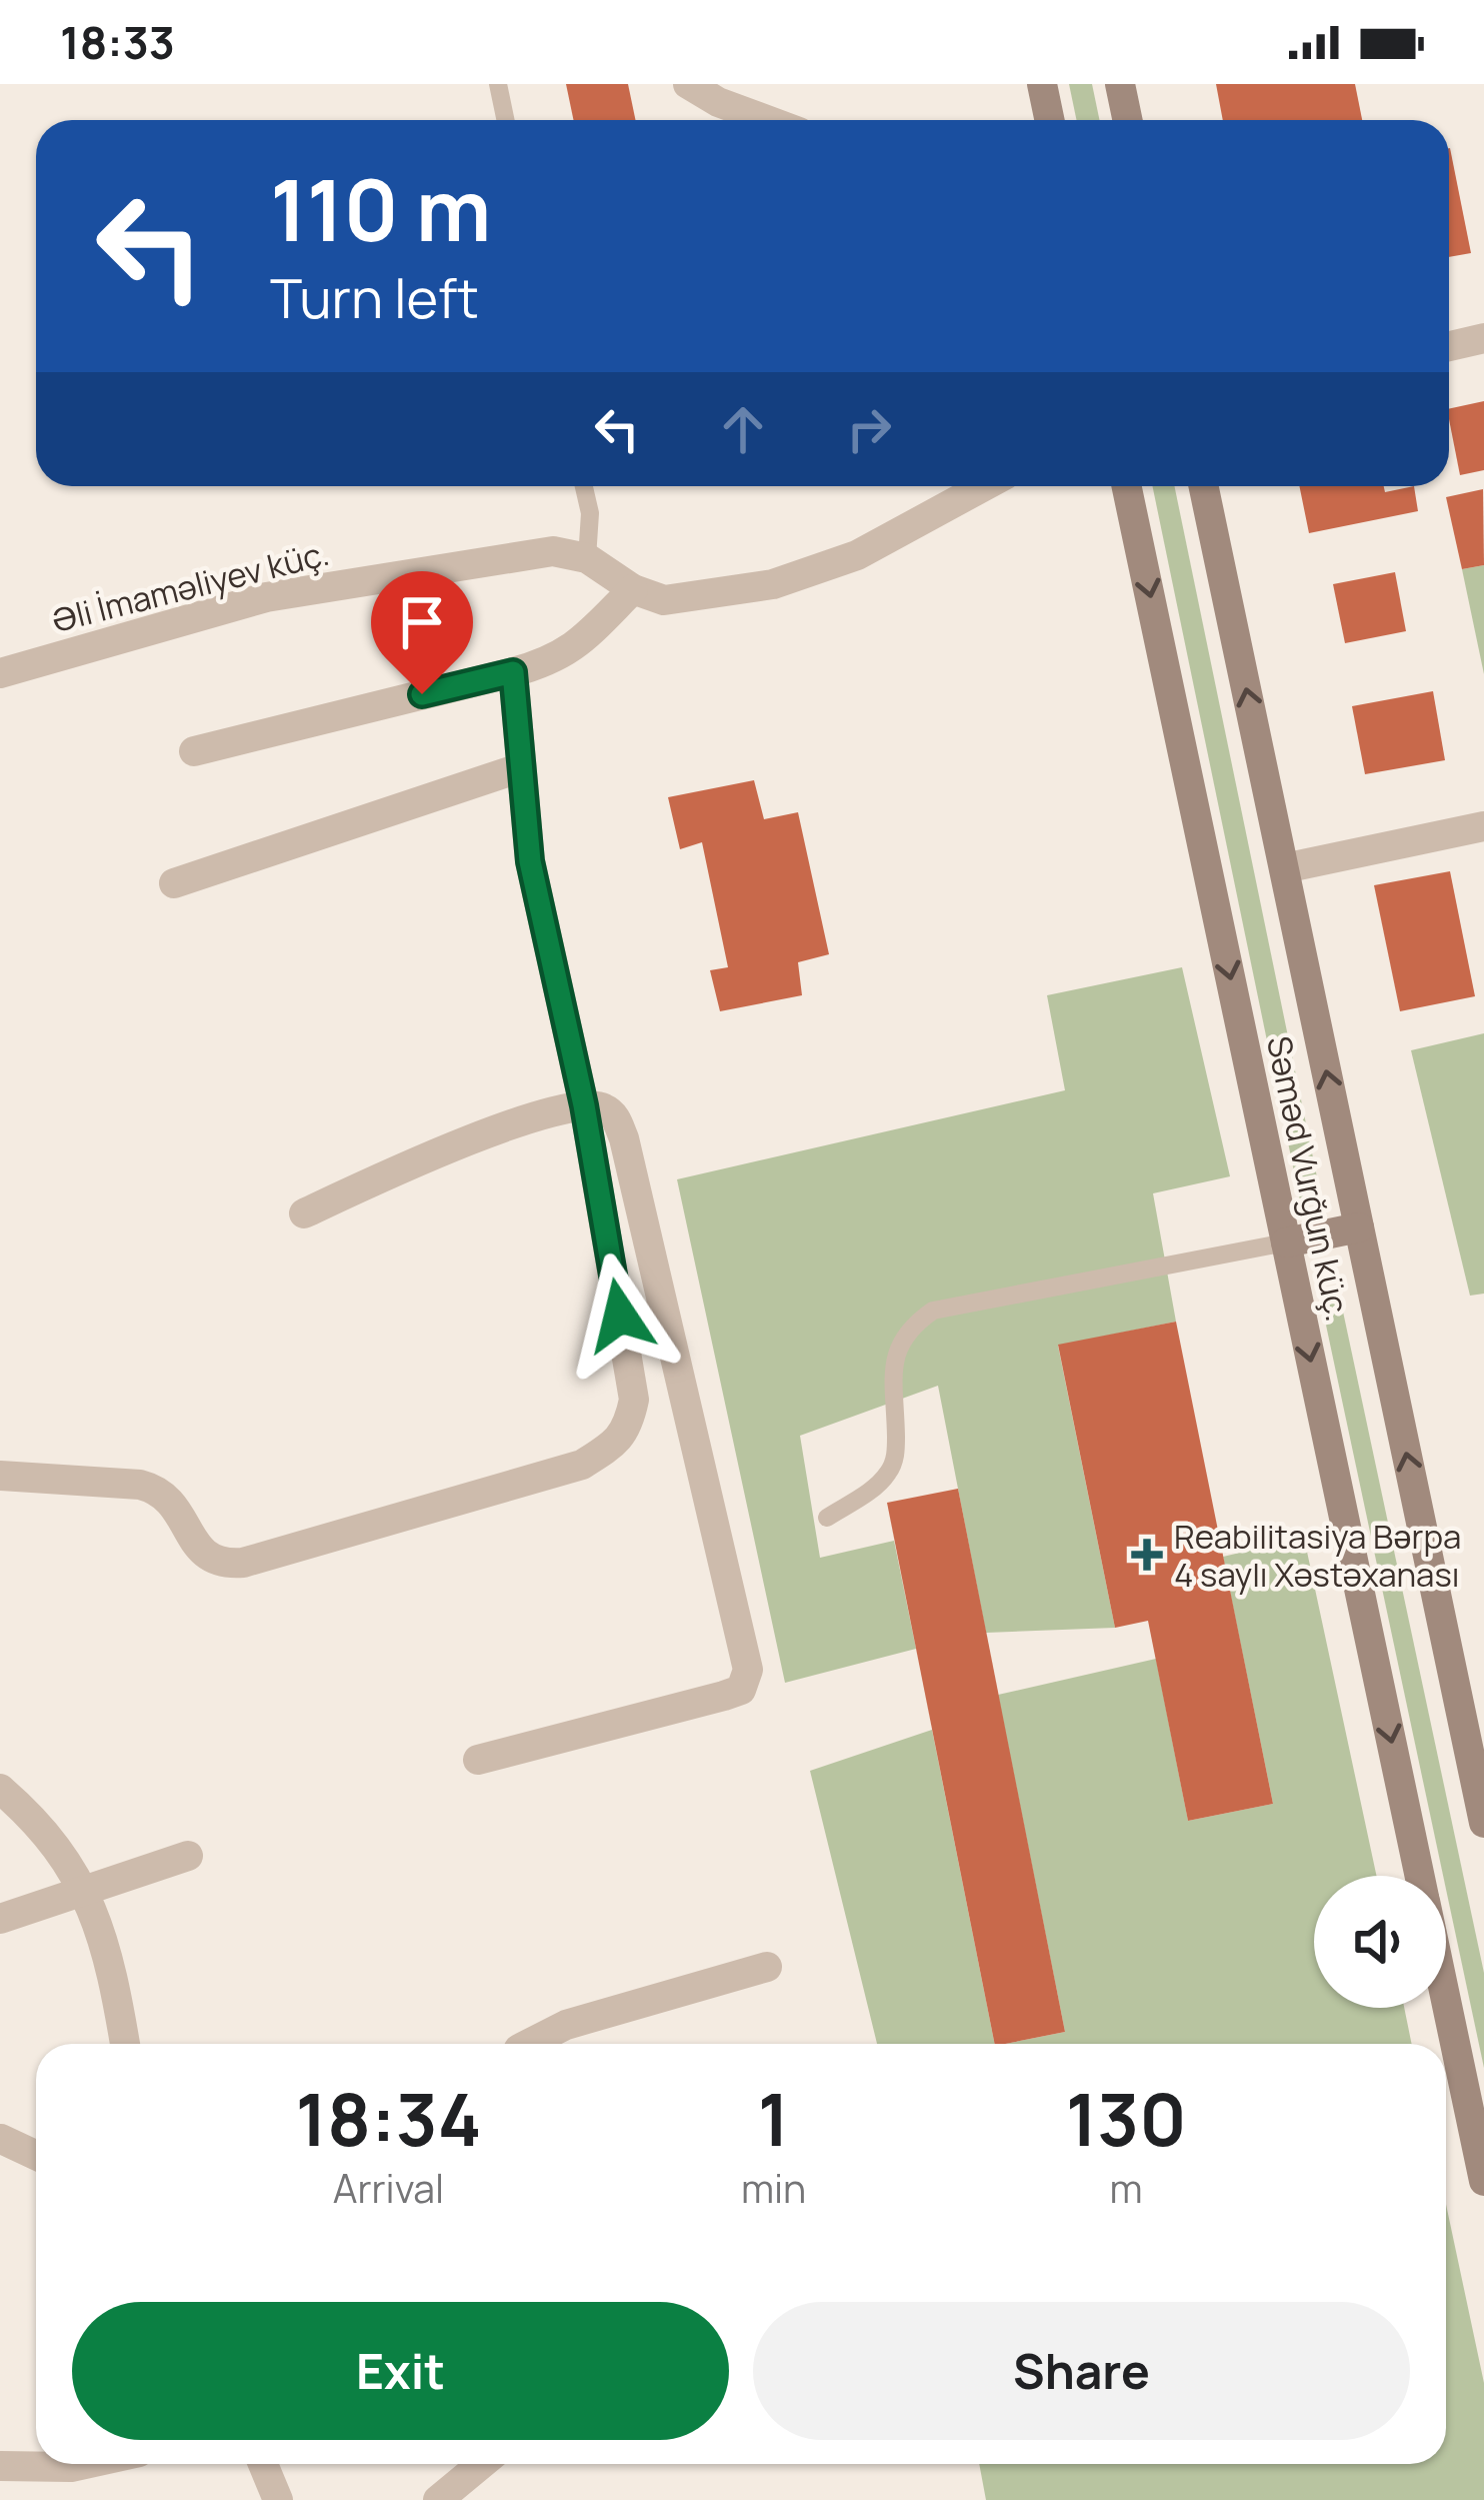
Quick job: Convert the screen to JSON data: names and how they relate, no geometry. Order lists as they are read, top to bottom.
{
  "streets": {
    "main road": ["Səməd Vurğun küç."],
    "street": ["Əli İmaməliyev küç."]
  },
  "places": {
    "health": ["Reabilitasiya Bәrpa 4 saylı Xəstəxanası"]
  },
  "page": {
    "status": "18:33",
    "turn": ["110 m", "Turn left"],
    "eta": [
      "18:34",
      "Arrival",
      "1",
      "min",
      "130",
      "m"
    ],
    "buttons": ["Exit", "Share"]
  }
}
